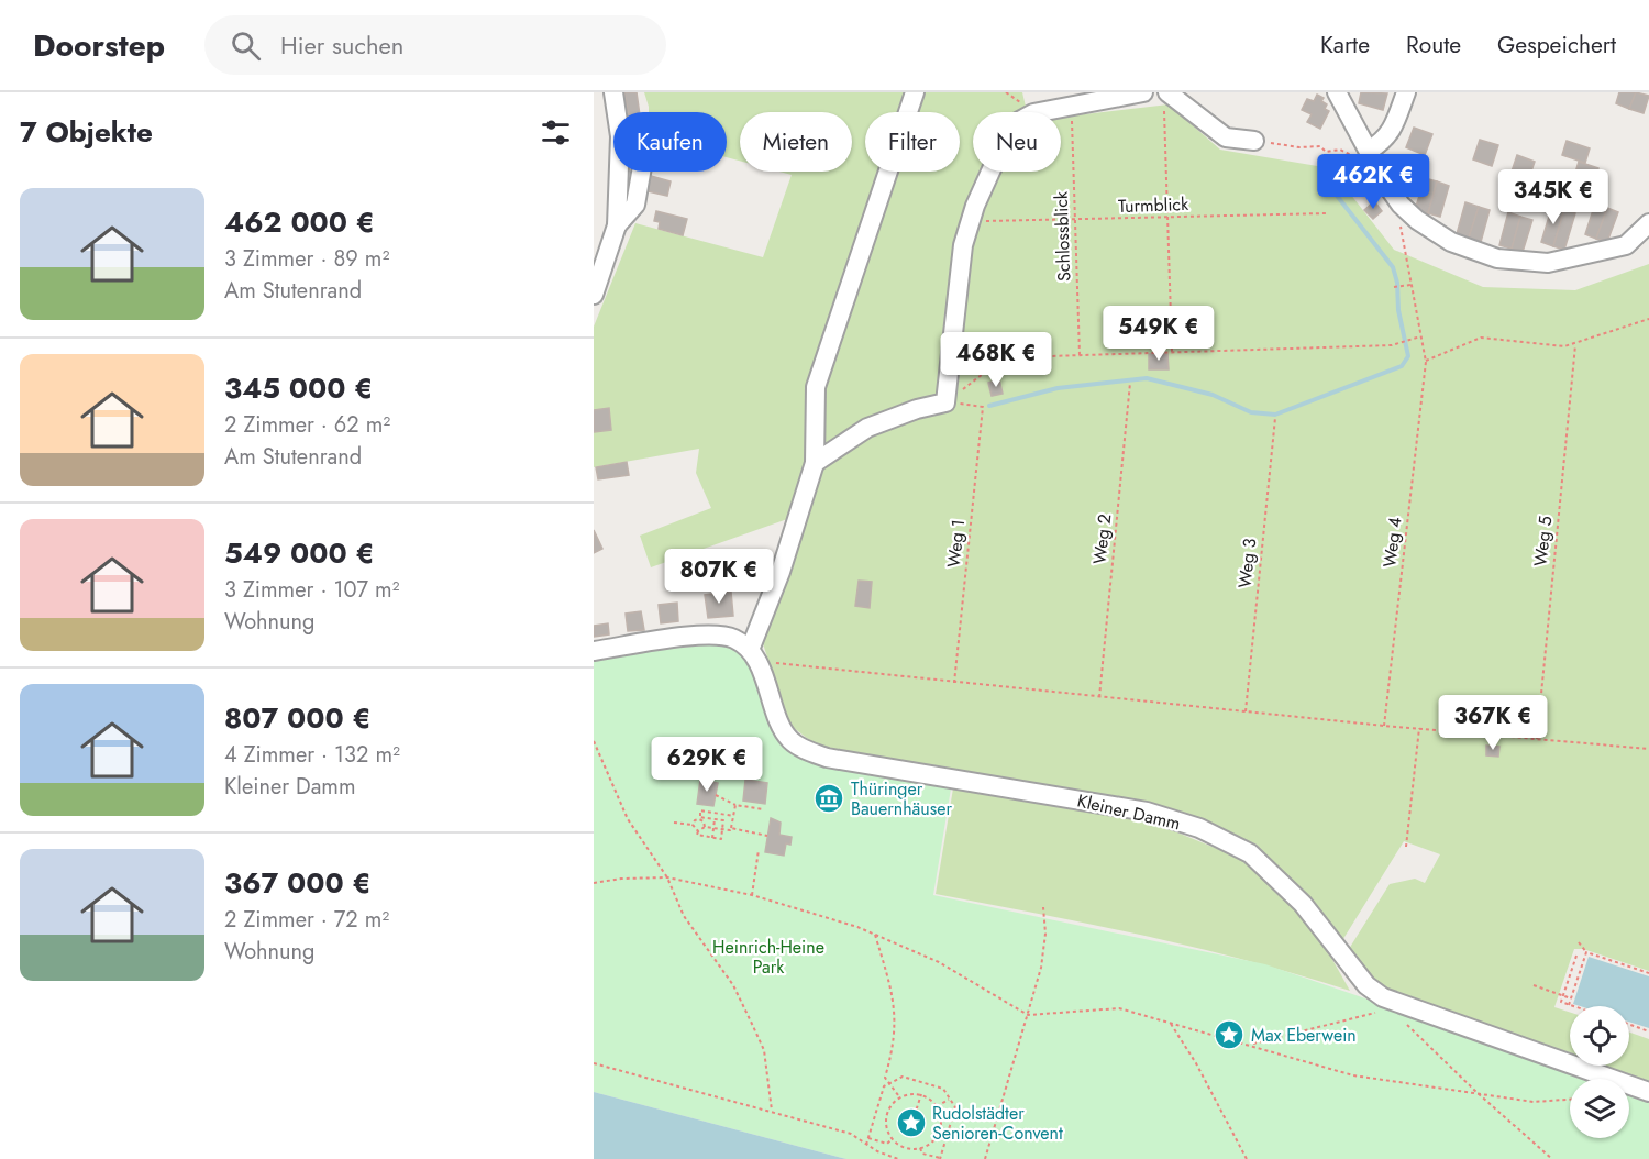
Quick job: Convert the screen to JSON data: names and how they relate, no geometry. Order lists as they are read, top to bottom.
{
  "streets": {
    "street": ["Kleiner Damm"],
    "path": [
      "Turmblick",
      "Schlossblick",
      "Weg 2",
      "Weg 5",
      "Weg 4",
      "Weg 1",
      "Weg 3"
    ]
  },
  "crossings": [
    ["Turmblick", "Schlossblick"]
  ],
  "parks": ["Heinrich-Heine Park"],
  "places": {
    "museum": ["Thüringer Bauernhäuser"],
    "place": ["Max Eberwein", "Rudolstädter Senioren-Convent"]
  },
  "page": {
    "header": "Doorstep",
    "search": "Hier suchen",
    "nav": ["Karte", "Route", "Gespeichert"],
    "heading": "7 Objekte",
    "chip": [
      "Kaufen",
      "Mieten",
      "Filter",
      "Neu"
    ],
    "price": [
      "462K €",
      "345K €",
      "549K €",
      "468K €",
      "807K €",
      "367K €",
      "629K €"
    ],
    "list": [
      {
        "name": "462 000 €",
        "note": "3 Zimmer · 89 m² · Am Stutenrand"
      },
      {
        "name": "345 000 €",
        "note": "2 Zimmer · 62 m² · Am Stutenrand"
      },
      {
        "name": "549 000 €",
        "note": "3 Zimmer · 107 m² · Wohnung"
      },
      {
        "name": "807 000 €",
        "note": "4 Zimmer · 132 m² · Kleiner Damm"
      },
      {
        "name": "367 000 €",
        "note": "2 Zimmer · 72 m² · Wohnung"
      }
    ]
  }
}
